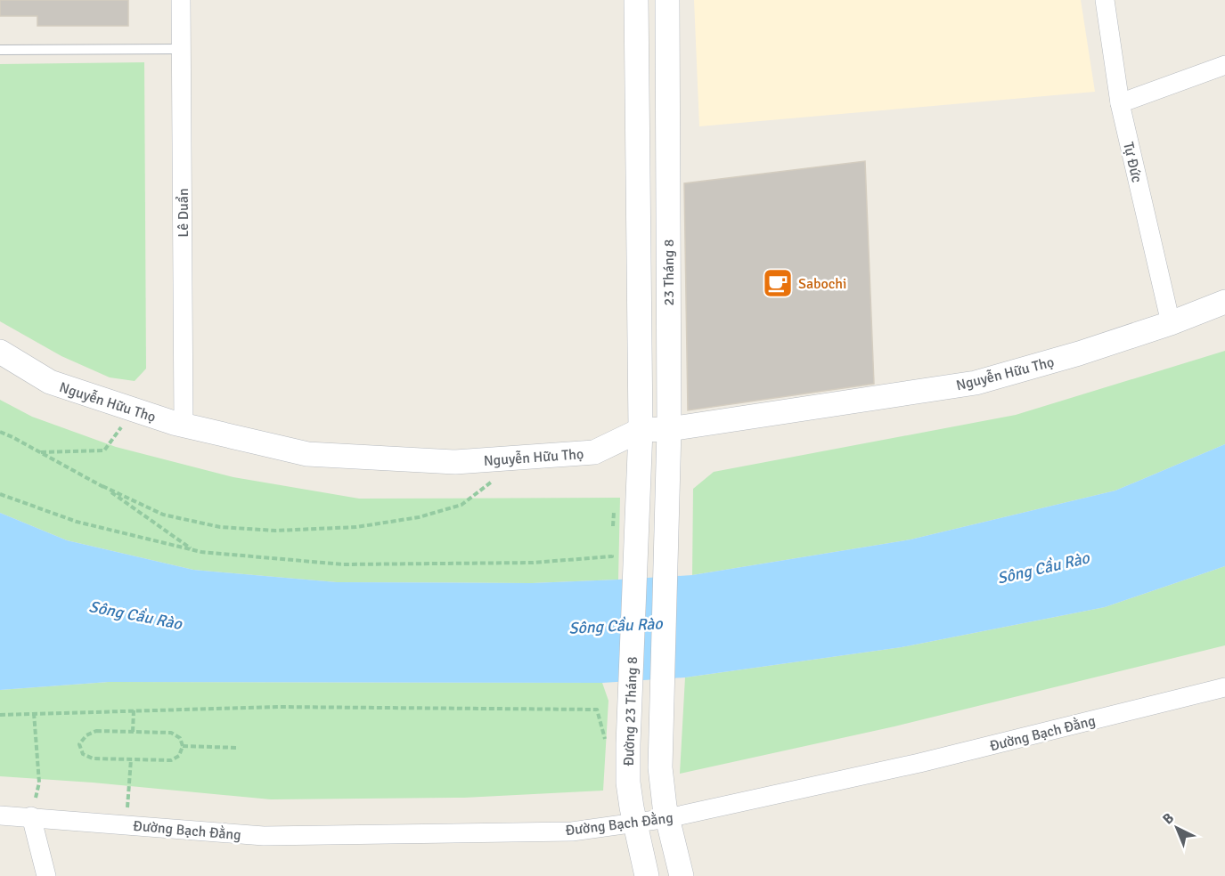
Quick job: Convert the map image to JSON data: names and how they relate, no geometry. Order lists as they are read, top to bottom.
{
  "streets": {
    "street": [
      "Tự Đức",
      "Lê Duẩn",
      "23 Tháng 8",
      "Nguyễn Hữu Thọ",
      "Đường 23 Tháng 8",
      "Đường Bạch Đằng"
    ]
  },
  "crossings": [
    ["Tự Đức", "Nguyễn Hữu Thọ"],
    ["Lê Duẩn", "Nguyễn Hữu Thọ"],
    ["23 Tháng 8", "Nguyễn Hữu Thọ"],
    ["23 Tháng 8", "Đường 23 Tháng 8"],
    ["23 Tháng 8", "Đường Bạch Đằng"],
    ["Đường 23 Tháng 8", "Đường Bạch Đằng"]
  ],
  "water": ["Sông Cầu Rào"],
  "places": {
    "cafe": ["Sabochi"]
  },
  "north": "top left"
}
